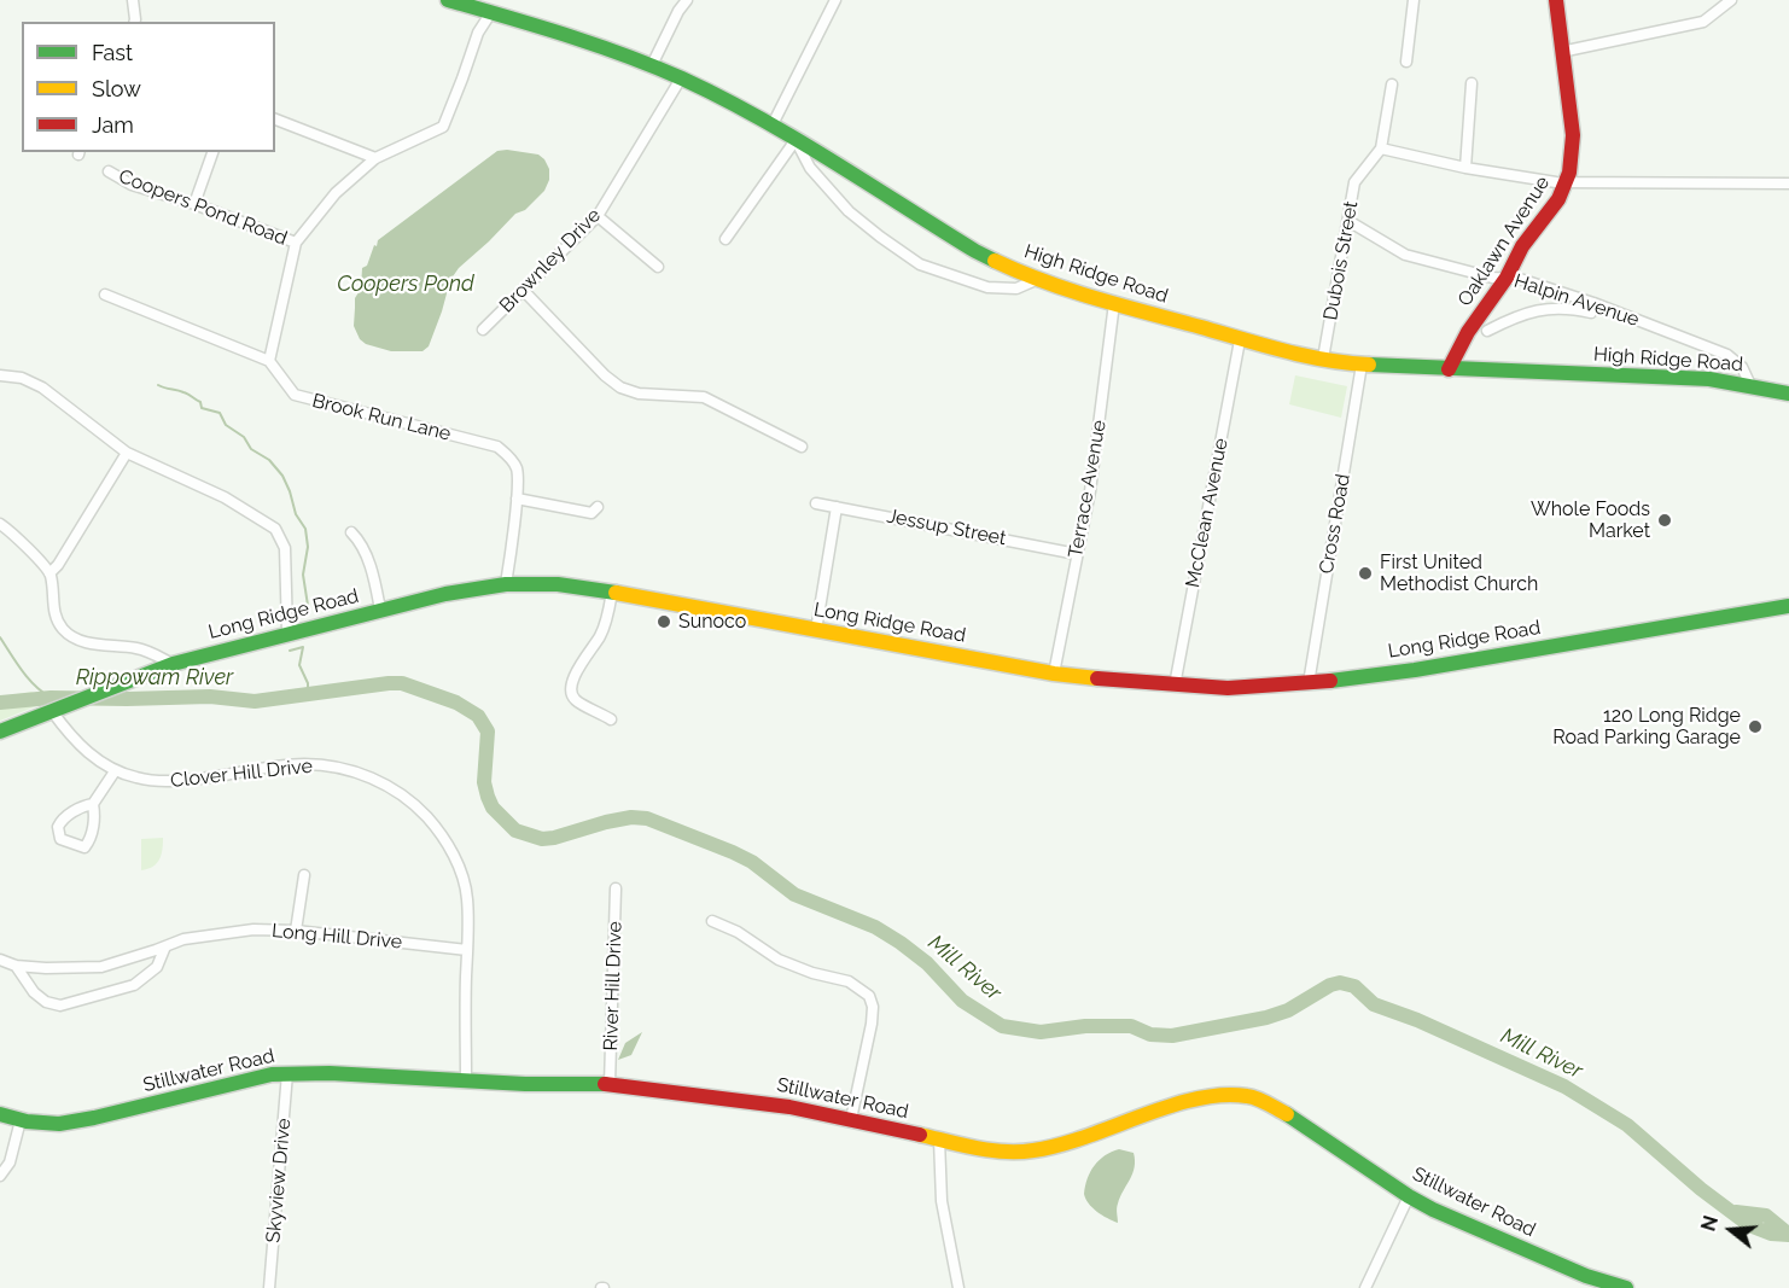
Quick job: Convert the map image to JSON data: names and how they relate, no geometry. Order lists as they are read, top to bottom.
{
  "streets": {
    "main road": [
      "Oaklawn Avenue",
      "High Ridge Road",
      "Long Ridge Road",
      "Stillwater Road"
    ],
    "street": [
      "Coopers Pond Road",
      "Brownley Drive",
      "Dubois Street",
      "Halpin Avenue",
      "Brook Run Lane",
      "Terrace Avenue",
      "McClean Avenue",
      "Cross Road",
      "Jessup Street",
      "Clover Hill Drive",
      "Long Hill Drive",
      "River Hill Drive",
      "Skyview Drive"
    ]
  },
  "crossings": [
    ["Oaklawn Avenue", "High Ridge Road"],
    ["Oaklawn Avenue", "Halpin Avenue"],
    ["Brownley Drive", "High Ridge Road"],
    ["Dubois Street", "High Ridge Road"],
    ["Dubois Street", "Halpin Avenue"],
    ["High Ridge Road", "Halpin Avenue"],
    ["High Ridge Road", "Terrace Avenue"],
    ["High Ridge Road", "McClean Avenue"],
    ["High Ridge Road", "Cross Road"],
    ["Brook Run Lane", "Long Ridge Road"],
    ["Terrace Avenue", "Jessup Street"],
    ["Terrace Avenue", "Long Ridge Road"],
    ["McClean Avenue", "Long Ridge Road"],
    ["Cross Road", "Long Ridge Road"],
    ["Long Ridge Road", "Clover Hill Drive"],
    ["Clover Hill Drive", "Long Hill Drive"],
    ["Clover Hill Drive", "Stillwater Road"],
    ["River Hill Drive", "Stillwater Road"],
    ["Stillwater Road", "Skyview Drive"]
  ],
  "water": ["Coopers Pond", "Rippowam River", "Mill River"],
  "places": [
    "Whole Foods Market",
    "First United Methodist Church",
    "Sunoco",
    "120 Long Ridge Road Parking Garage"
  ],
  "legend": ["Fast", "Slow", "Jam"],
  "north": "left"
}
